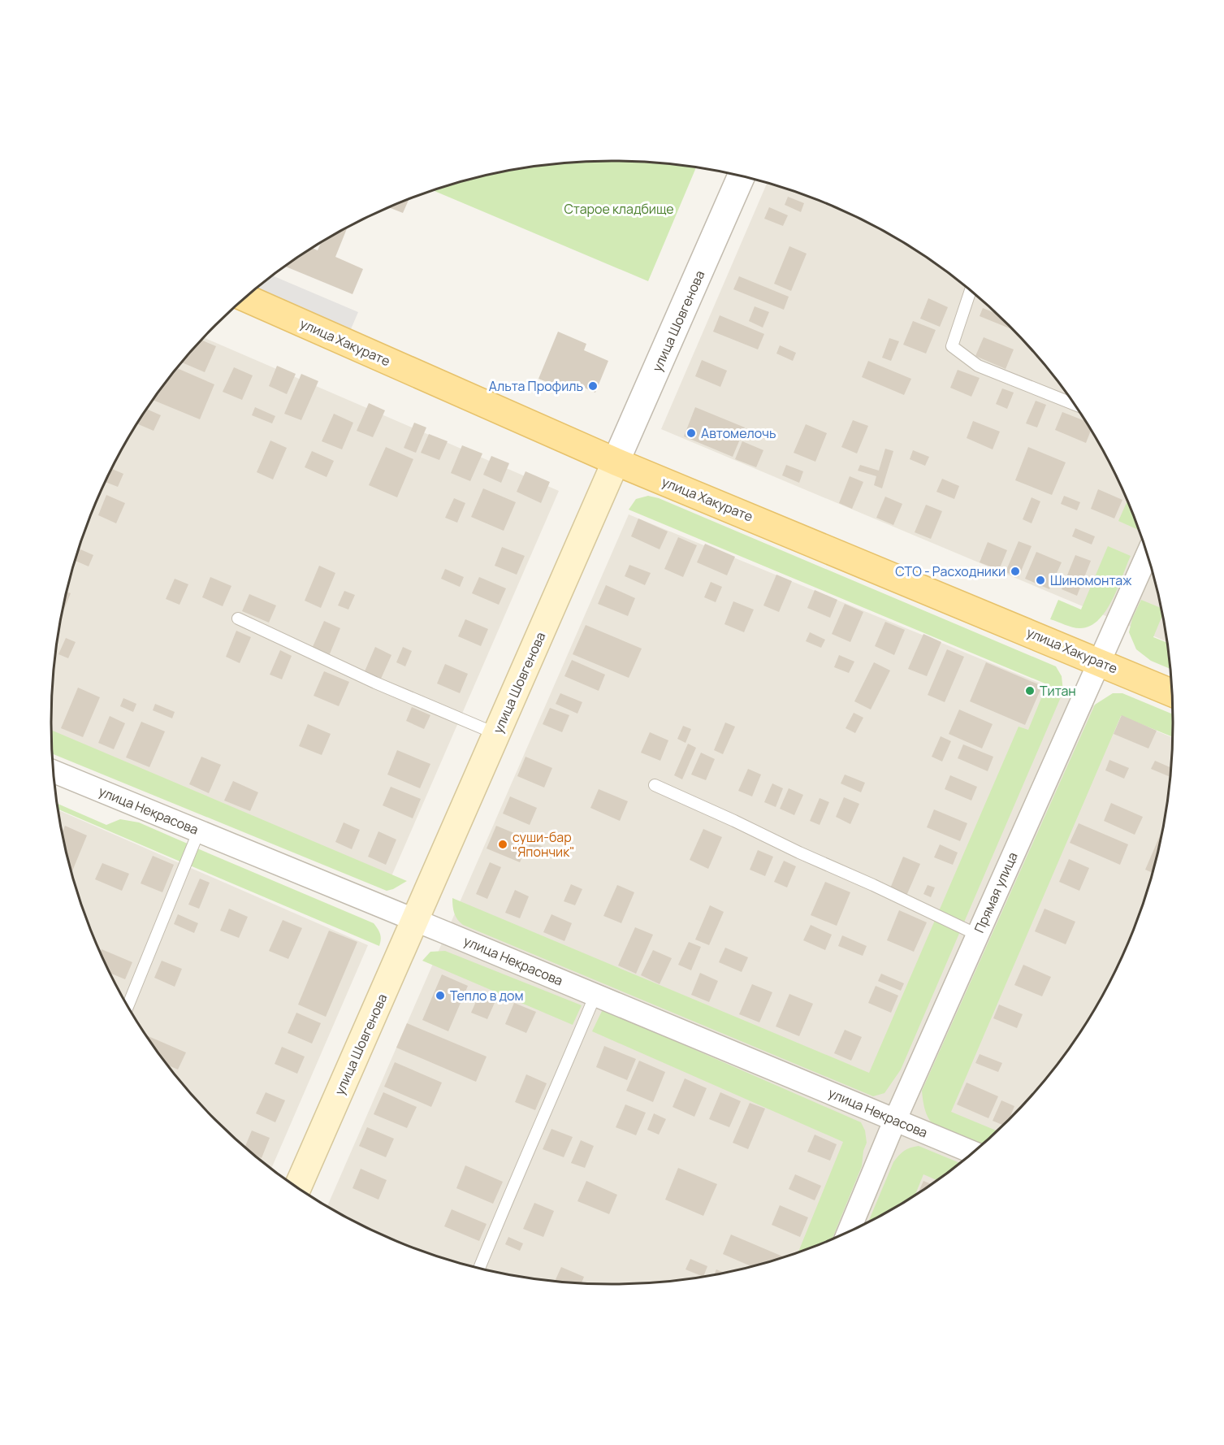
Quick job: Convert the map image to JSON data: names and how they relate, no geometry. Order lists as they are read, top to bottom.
{
  "streets": {
    "main road": ["улица Шовгенова", "улица Хакурате"],
    "street": ["улица Некрасова", "Прямая улица"]
  },
  "crossings": [
    ["улица Шовгенова", "улица Хакурате"],
    ["улица Шовгенова", "улица Некрасова"],
    ["улица Хакурате", "Прямая улица"],
    ["улица Некрасова", "Прямая улица"]
  ],
  "parks": ["Старое кладбище"],
  "places": [
    "Альта Профиль",
    "Автомелочь",
    "СТО - Расходники",
    "Шиномонтаж",
    "Титан",
    "суши-бар \"Япончик\"",
    "Тепло в дом"
  ]
}
